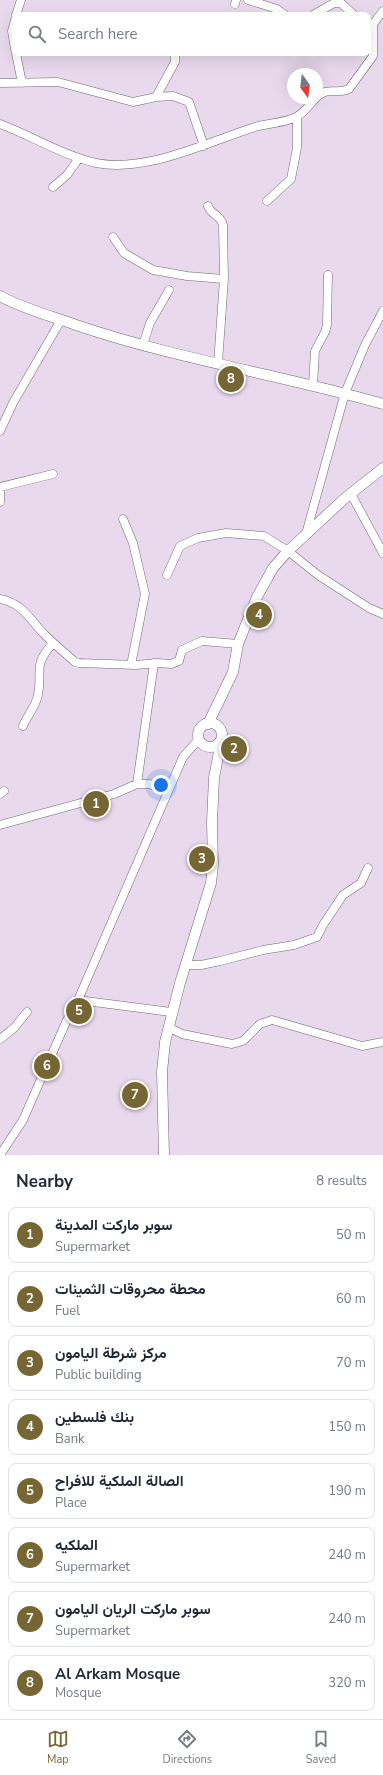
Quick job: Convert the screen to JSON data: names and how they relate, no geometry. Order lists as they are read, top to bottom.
{
  "north": "bottom",
  "page": {
    "search": "Search here",
    "pins": [
      "8",
      "4",
      "2",
      "1",
      "3",
      "5",
      "6",
      "7"
    ],
    "heading": ["Nearby", "8 results"],
    "list": [
      {
        "mark": "1",
        "name": "سوبر ماركت المدينة",
        "note": "Supermarket",
        "value": "50 m"
      },
      {
        "mark": "2",
        "name": "محطة محروقات الثمينات",
        "note": "Fuel",
        "value": "60 m"
      },
      {
        "mark": "3",
        "name": "مركز شرطة اليامون",
        "note": "Public building",
        "value": "70 m"
      },
      {
        "mark": "4",
        "name": "بنك فلسطين",
        "note": "Bank",
        "value": "150 m"
      },
      {
        "mark": "5",
        "name": "الصالة الملكية للافراح",
        "note": "Place",
        "value": "190 m"
      },
      {
        "mark": "6",
        "name": "الملكيه",
        "note": "Supermarket",
        "value": "240 m"
      },
      {
        "mark": "7",
        "name": "سوبر ماركت الريان اليامون",
        "note": "Supermarket",
        "value": "240 m"
      },
      {
        "mark": "8",
        "name": "Al Arkam Mosque",
        "note": "Mosque",
        "value": "320 m"
      }
    ],
    "nav": ["Map", "Directions", "Saved"]
  }
}
